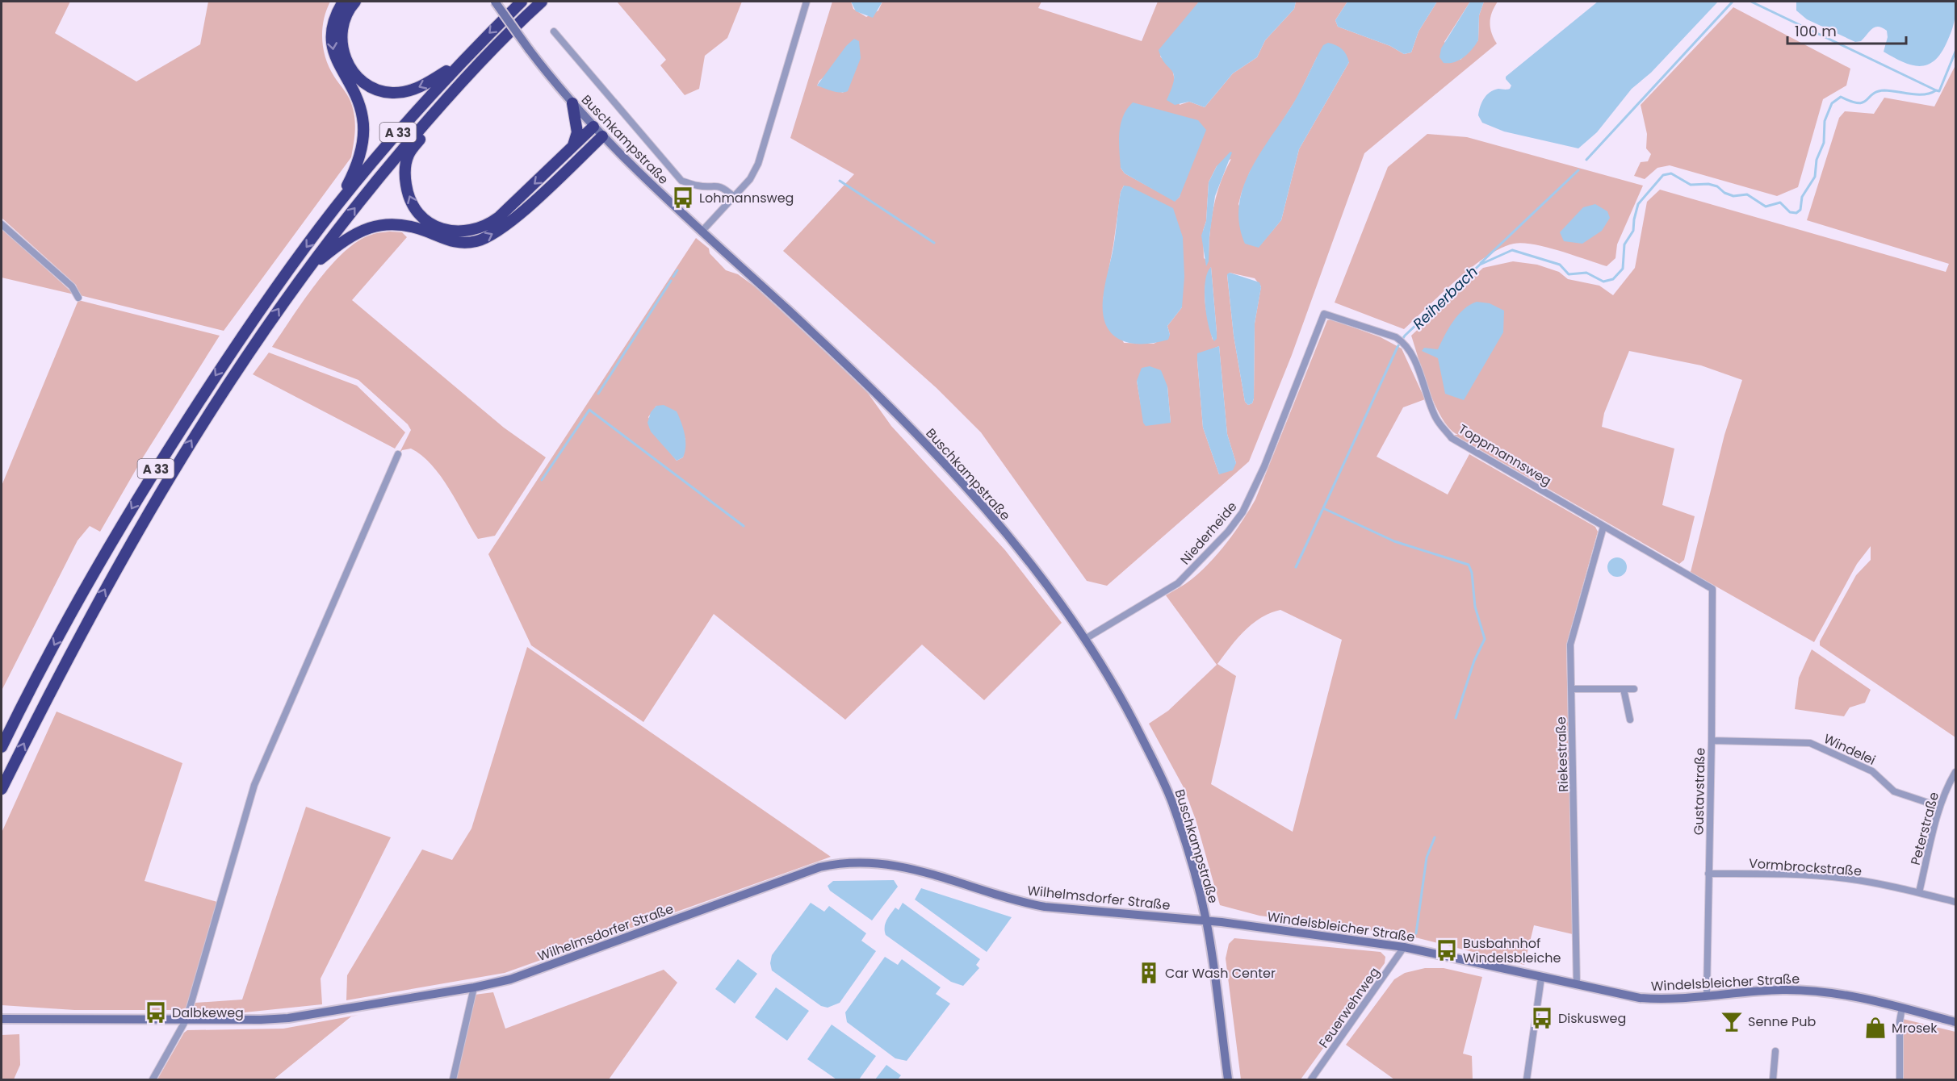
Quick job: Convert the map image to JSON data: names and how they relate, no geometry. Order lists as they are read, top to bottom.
{
  "streets": {
    "highway": ["A 33"],
    "main road": ["Buschkampstraße", "Wilhelmsdorfer Straße", "Windelsbleicher Straße"],
    "street": [
      "Toppmannsweg",
      "Niederheide",
      "Windelei",
      "Riekestraße",
      "Gustavstraße",
      "Peterstraße",
      "Vormbrockstraße",
      "Feuerwehrweg"
    ]
  },
  "crossings": [
    ["Buschkampstraße", "Niederheide"],
    ["Buschkampstraße", "Wilhelmsdorfer Straße"],
    ["Buschkampstraße", "Windelsbleicher Straße"],
    ["Toppmannsweg", "Niederheide"],
    ["Toppmannsweg", "Riekestraße"],
    ["Toppmannsweg", "Gustavstraße"],
    ["Windelei", "Gustavstraße"],
    ["Windelei", "Peterstraße"],
    ["Riekestraße", "Windelsbleicher Straße"],
    ["Gustavstraße", "Vormbrockstraße"],
    ["Gustavstraße", "Windelsbleicher Straße"],
    ["Peterstraße", "Vormbrockstraße"],
    ["Wilhelmsdorfer Straße", "Windelsbleicher Straße"],
    ["Windelsbleicher Straße", "Feuerwehrweg"]
  ],
  "water": ["Reiherbach"],
  "places": {
    "bus stop": [
      "Lohmannsweg",
      "Busbahnhof Windelsbleiche",
      "Dalbkeweg",
      "Diskusweg"
    ],
    "building": ["Car Wash Center"],
    "bar": ["Senne Pub"],
    "shop": ["Mrosek"]
  },
  "scale_bar": "100 m"
}
